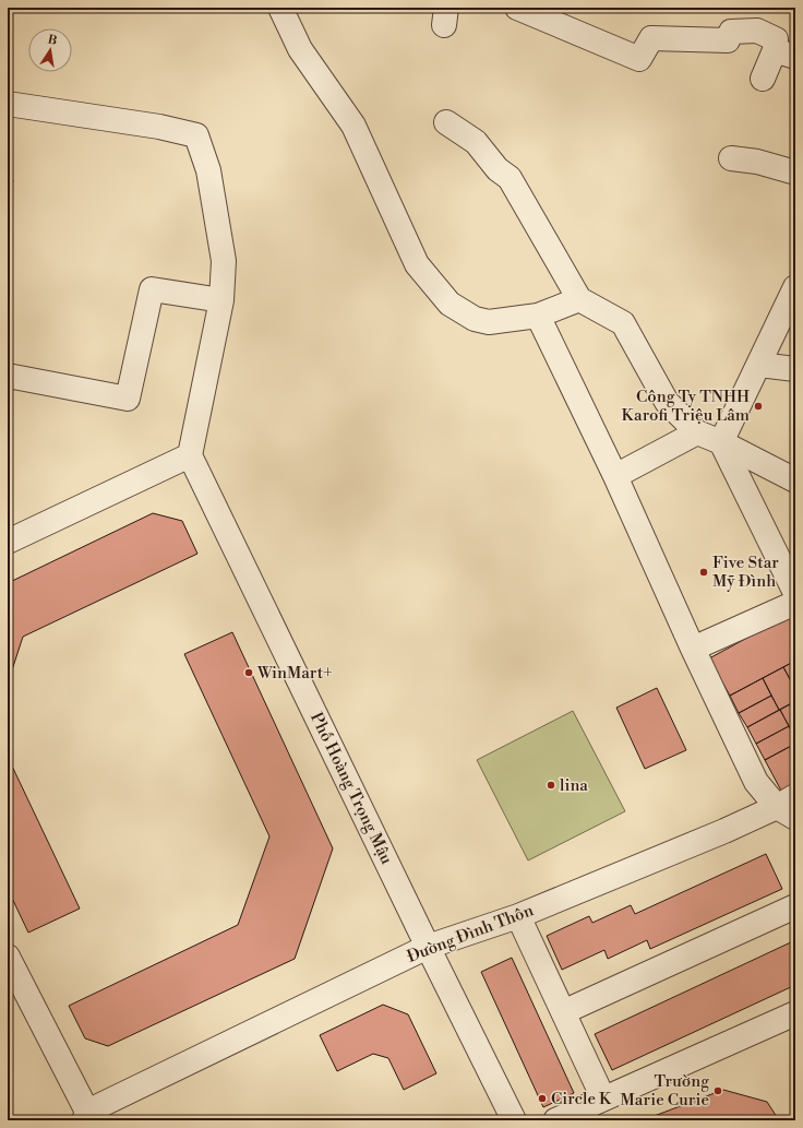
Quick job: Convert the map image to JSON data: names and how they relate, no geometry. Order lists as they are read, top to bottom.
{
  "streets": {
    "street": ["Phố Hoàng Trọng Mậu", "Đường Đình Thôn"]
  },
  "crossings": [
    ["Phố Hoàng Trọng Mậu", "Đường Đình Thôn"]
  ],
  "places": [
    "Công Ty TNHH Karofi Triệu Lâm",
    "Five Star Mỹ Đình",
    "WinMart+",
    "lina",
    "Trường Marie Curie",
    "Circle K"
  ],
  "north": "top"
}
